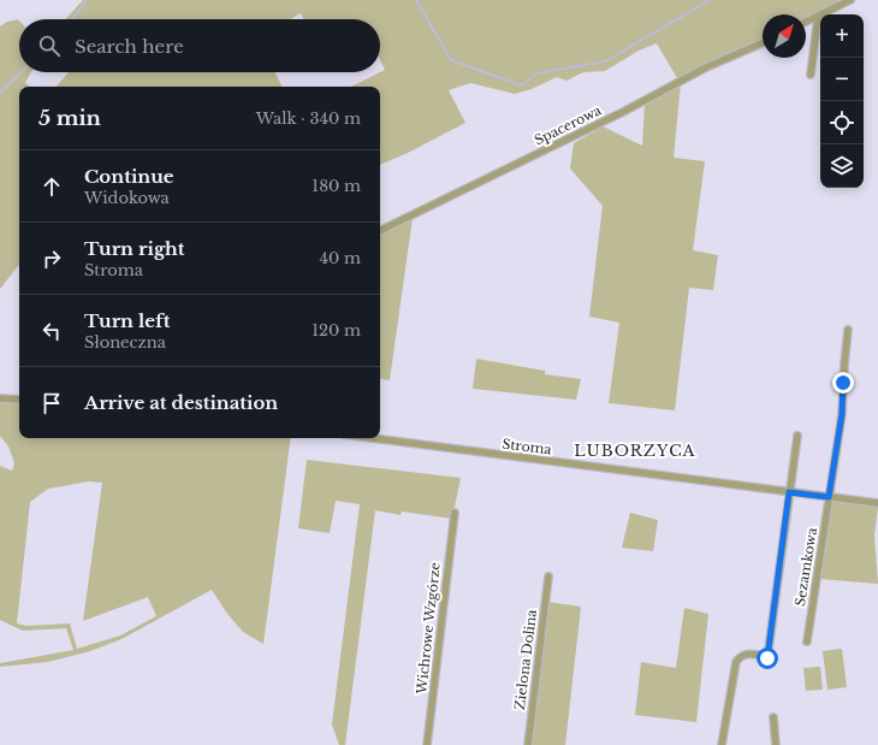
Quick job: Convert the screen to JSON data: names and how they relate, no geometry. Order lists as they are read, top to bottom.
{
  "streets": {
    "street": [
      "Spacerowa",
      "Stroma",
      "Sezamkowa",
      "Wichrowe Wzgórze",
      "Zielona Dolina"
    ]
  },
  "crossings": [
    ["Stroma", "Sezamkowa"]
  ],
  "districts": ["LUBORZYCA"],
  "north": "top right",
  "page": {
    "map_buttons": ["+", "−"],
    "search": "Search here",
    "heading": ["5 min", "Walk · 340 m"],
    "list": [
      ["Continue", "Widokowa", "180 m"],
      ["Turn right", "Stroma", "40 m"],
      ["Turn left", "Słoneczna", "120 m"],
      "Arrive at destination"
    ]
  }
}
